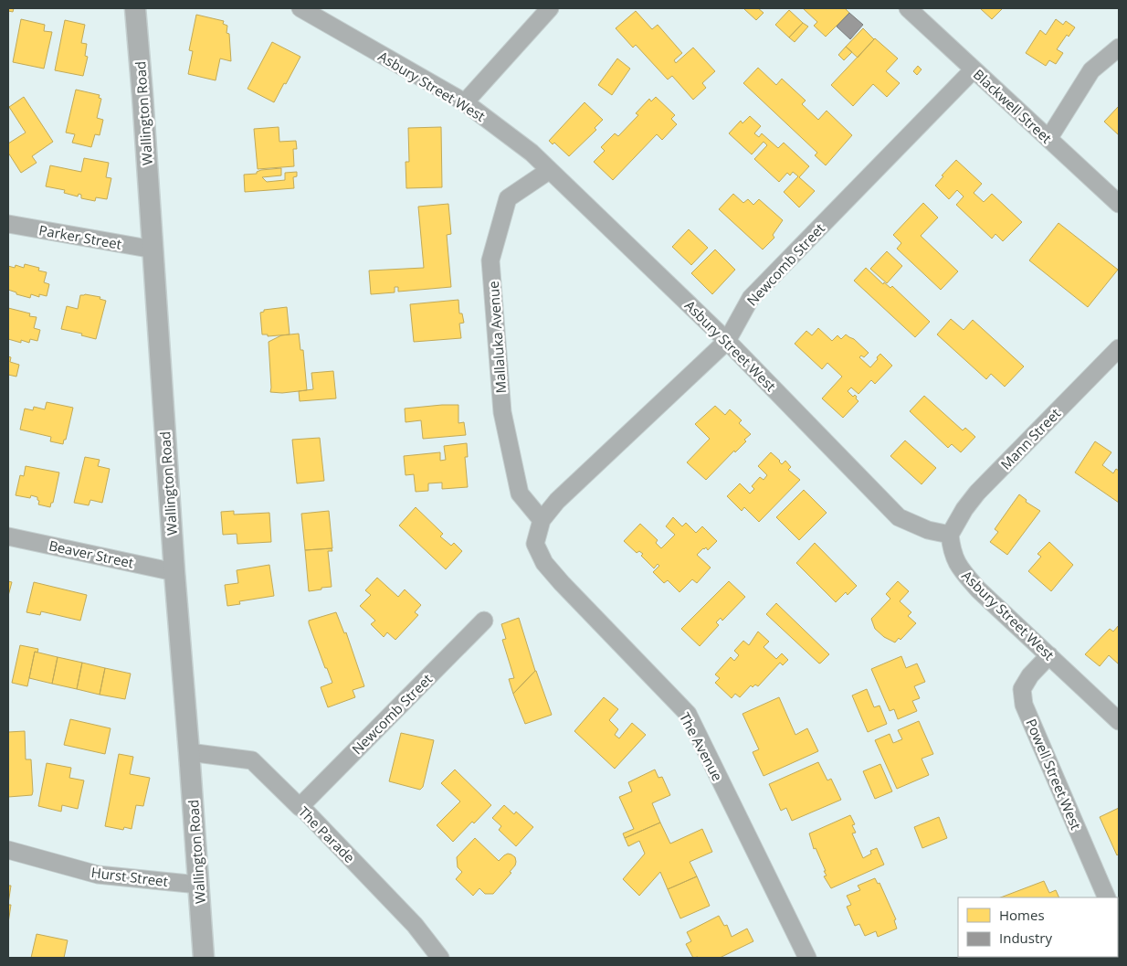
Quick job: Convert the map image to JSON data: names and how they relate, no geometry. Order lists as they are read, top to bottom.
{
  "streets": {
    "street": [
      "Asbury Street West",
      "Blackwell Street",
      "Wallington Road",
      "Parker Street",
      "Newcomb Street",
      "Mallaluka Avenue",
      "Mann Street",
      "Beaver Street",
      "The Avenue",
      "Powell Street West",
      "The Parade",
      "Hurst Street"
    ]
  },
  "crossings": [
    ["Asbury Street West", "Newcomb Street"],
    ["Asbury Street West", "Mallaluka Avenue"],
    ["Asbury Street West", "Mann Street"],
    ["Asbury Street West", "Powell Street West"],
    ["Blackwell Street", "Newcomb Street"],
    ["Wallington Road", "Parker Street"],
    ["Wallington Road", "Beaver Street"],
    ["Wallington Road", "The Parade"],
    ["Wallington Road", "Hurst Street"],
    ["Newcomb Street", "Mallaluka Avenue"],
    ["Newcomb Street", "The Avenue"],
    ["Newcomb Street", "The Parade"]
  ],
  "legend": ["Homes", "Industry"]
}
